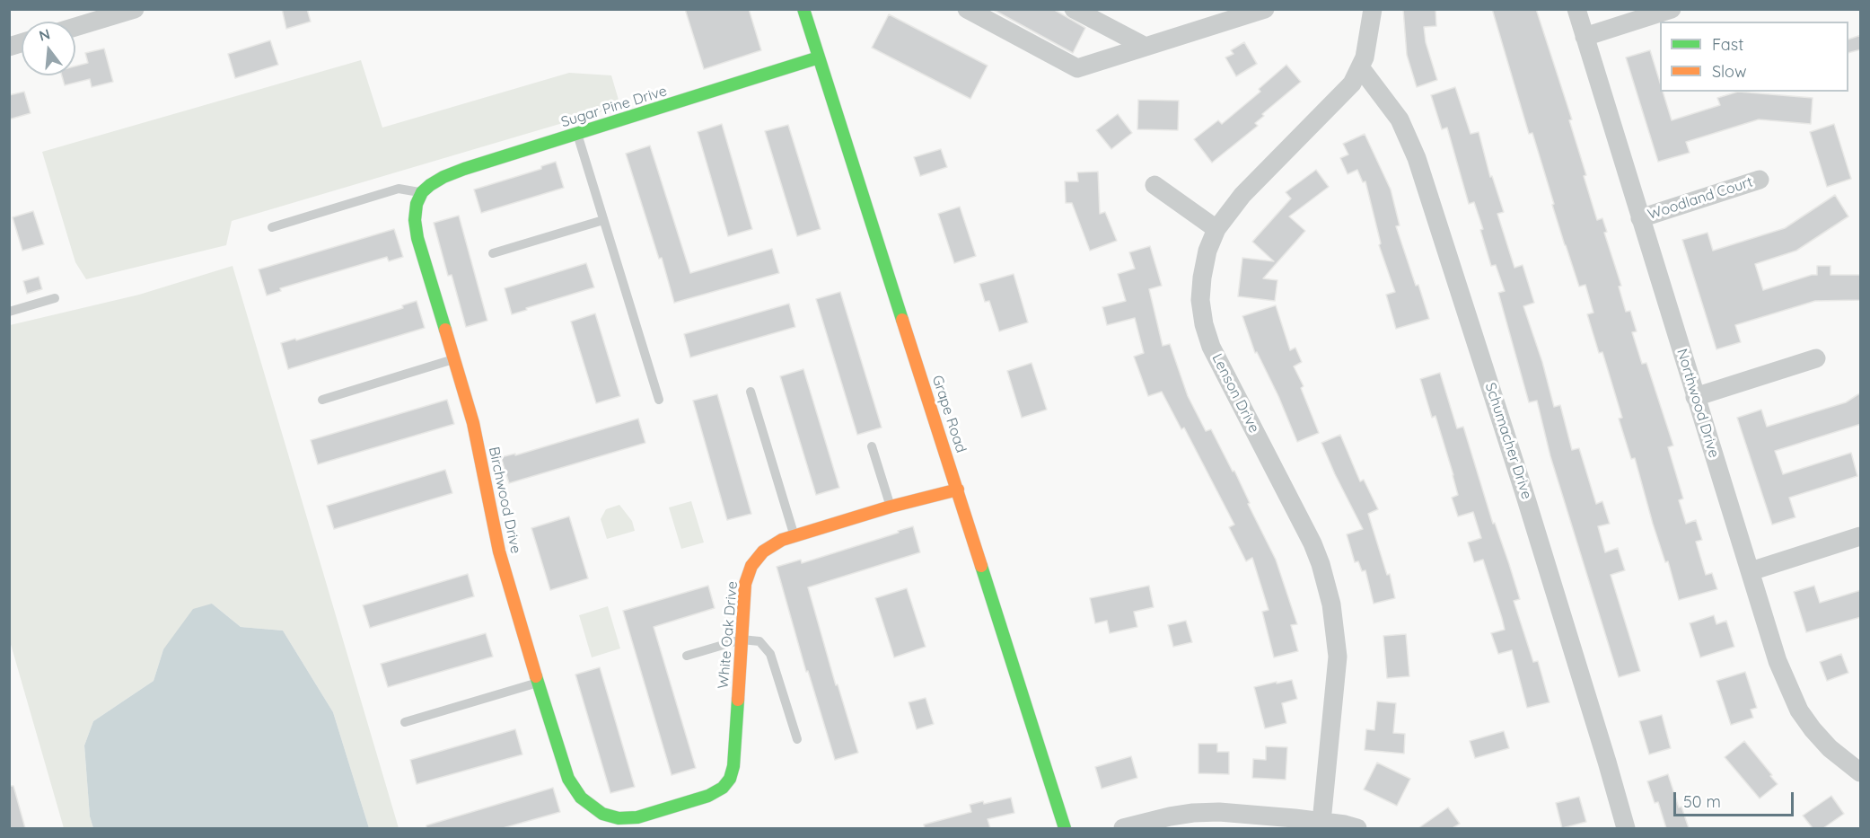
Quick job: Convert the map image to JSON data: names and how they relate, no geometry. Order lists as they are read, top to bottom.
{
  "streets": {
    "street": [
      "Sugar Pine Drive",
      "Woodland Court",
      "Lenson Drive",
      "Northwood Drive",
      "Grape Road",
      "Schumacher Drive",
      "Birchwood Drive",
      "White Oak Drive"
    ]
  },
  "crossings": [
    ["Sugar Pine Drive", "Grape Road"],
    ["Sugar Pine Drive", "Birchwood Drive"],
    ["Woodland Court", "Northwood Drive"],
    ["Lenson Drive", "Schumacher Drive"],
    ["Grape Road", "White Oak Drive"],
    ["Birchwood Drive", "White Oak Drive"]
  ],
  "legend": ["Fast", "Slow"],
  "scale_bar": "50 m",
  "north": "top"
}
